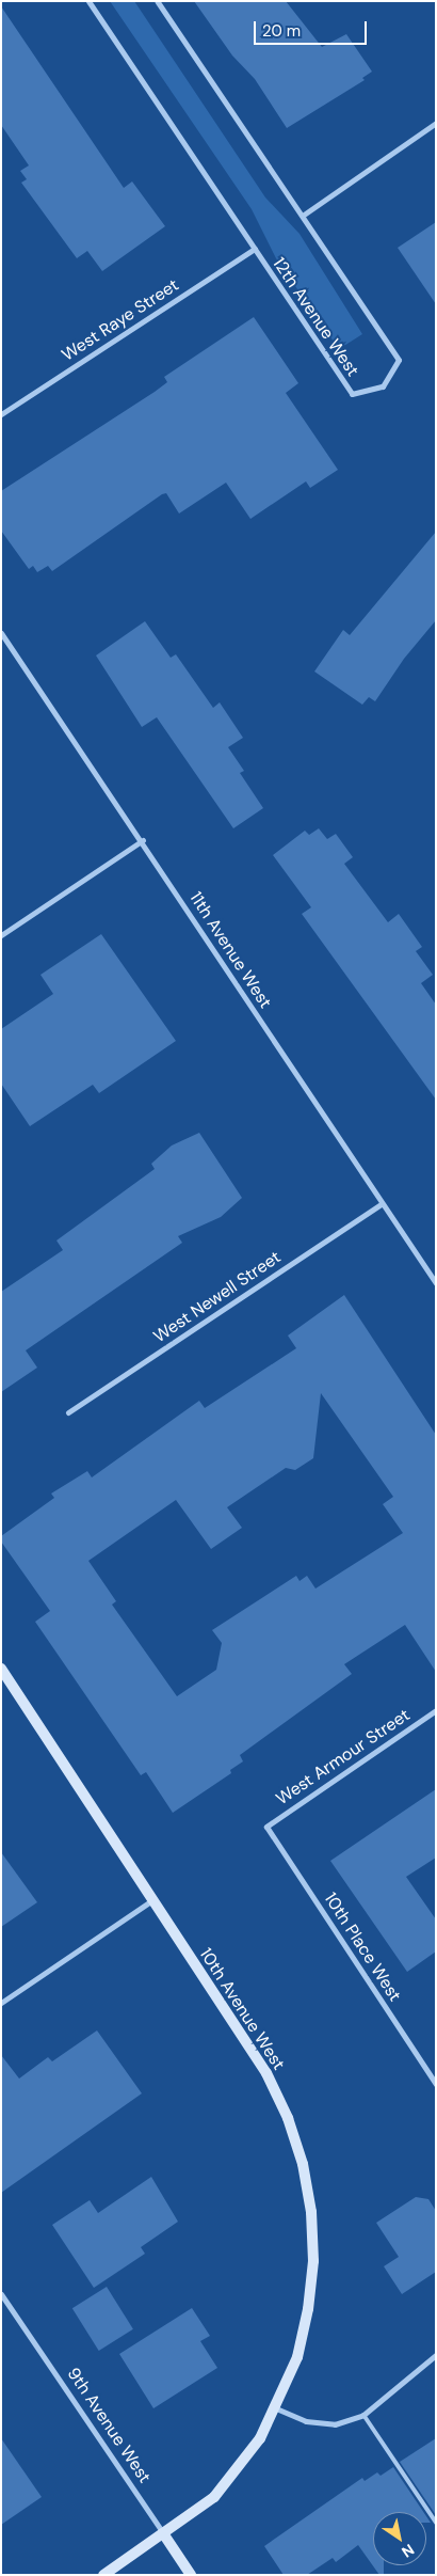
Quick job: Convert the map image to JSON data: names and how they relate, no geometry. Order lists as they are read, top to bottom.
{
  "streets": {
    "street": [
      "12th Avenue West",
      "West Raye Street",
      "11th Avenue West",
      "West Newell Street",
      "West Armour Street",
      "10th Place West",
      "10th Avenue West",
      "9th Avenue West"
    ]
  },
  "crossings": [
    ["12th Avenue West", "West Raye Street"],
    ["11th Avenue West", "West Newell Street"],
    ["West Armour Street", "10th Place West"],
    ["10th Avenue West", "9th Avenue West"]
  ],
  "scale_bar": "20 m",
  "north": "bottom right"
}
